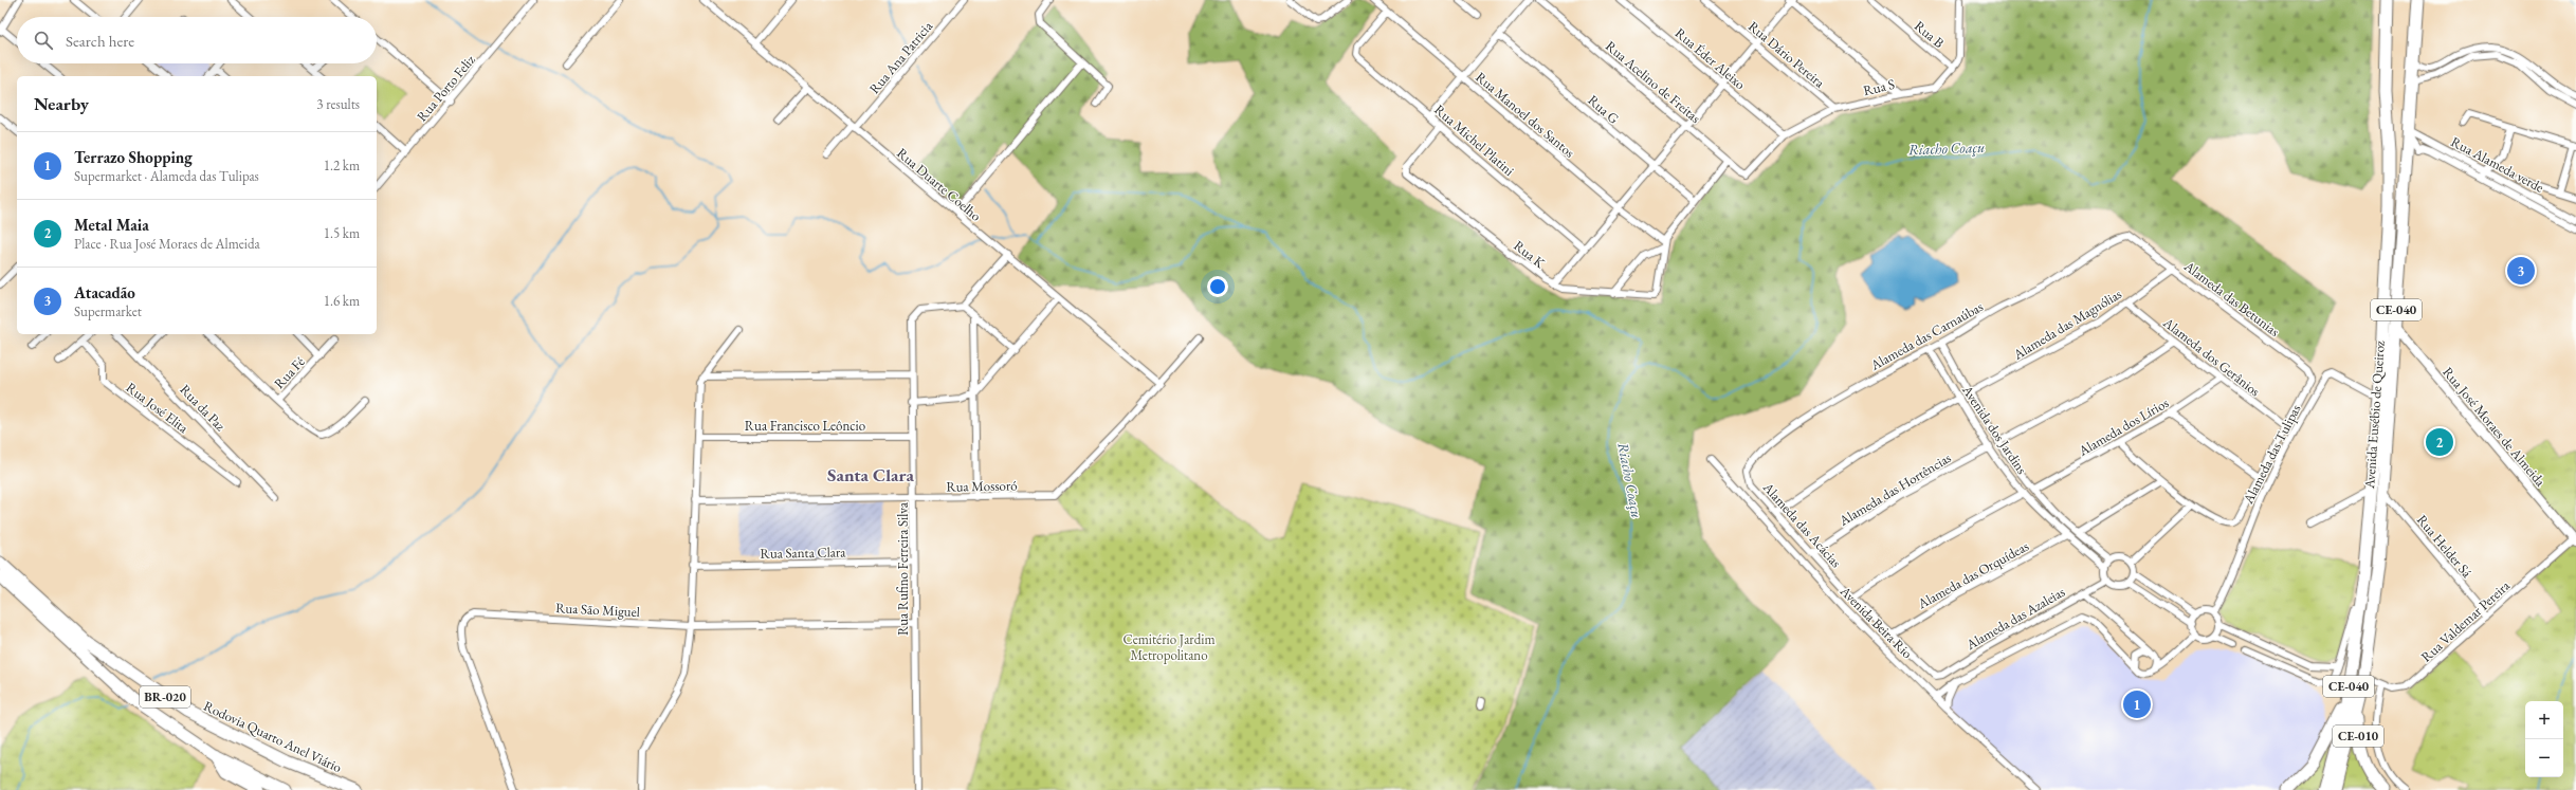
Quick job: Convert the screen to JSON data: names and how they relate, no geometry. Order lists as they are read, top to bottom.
{
  "streets": {
    "highway": [
      "CE-040",
      "Avenida Eusébio de Queiroz",
      "BR-020",
      "Rodovia Quarto Anel Viário",
      "CE-010"
    ],
    "street": [
      "Rua B",
      "Rua Dário Pereira",
      "Rua Ana Patricia",
      "Rua Éder Aleixo",
      "Rua Acelino de Freitas",
      "Rua S",
      "Rua Porto Feliz",
      "Rua G",
      "Rua Manoel dos Santos",
      "Rua Michel Platini",
      "Rua Alameda verde",
      "Rua Duarte Coelho",
      "Rua K",
      "Alameda das Betunias",
      "Alameda das Magnólias",
      "Alameda das Carnaúbas",
      "Alameda dos Gerânios",
      "Rua Fé",
      "Rua José Elita",
      "Rua da Paz",
      "Rua Francisco Leôncio",
      "Alameda dos Lírios",
      "Rua José Moraes de Almeida",
      "Avenida dos Jardins",
      "Alameda das Tulipas",
      "Rua Mossoró",
      "Alameda das Hortências",
      "Alameda das Acácias",
      "Rua Helder Sá",
      "Rua Santa Clara",
      "Rua Rufino Ferreira Silva",
      "Alameda das Orquídeas",
      "Rua São Miguel",
      "Alameda das Azaleias",
      "Rua Valdemar Pereira",
      "Avenida Beira Rio"
    ]
  },
  "crossings": [
    ["Rua B", "Rua S"],
    ["Rua Dário Pereira", "Rua S"],
    ["Rua Ana Patricia", "Rua Duarte Coelho"],
    ["Rua Éder Aleixo", "Rua S"],
    ["Rua Acelino de Freitas", "Rua S"],
    ["Rua Manoel dos Santos", "Rua Michel Platini"],
    ["Rua Manoel dos Santos", "Rua K"],
    ["Rua Michel Platini", "Rua K"],
    ["Rua Alameda verde", "Avenida Eusébio de Queiroz"],
    ["Rua Duarte Coelho", "Rua Mossoró"],
    ["Alameda das Betunias", "Alameda das Magnólias"],
    ["Alameda das Betunias", "Alameda das Carnaúbas"],
    ["Alameda das Betunias", "Alameda dos Gerânios"],
    ["Alameda das Magnólias", "Alameda dos Gerânios"],
    ["Alameda das Magnólias", "Avenida dos Jardins"],
    ["Alameda das Carnaúbas", "Avenida dos Jardins"],
    ["Alameda das Carnaúbas", "Alameda das Acácias"],
    ["Alameda dos Gerânios", "Alameda dos Lírios"],
    ["Avenida Eusébio de Queiroz", "Rua José Moraes de Almeida"],
    ["Avenida Eusébio de Queiroz", "Alameda das Tulipas"],
    ["Avenida Eusébio de Queiroz", "Rua Helder Sá"],
    ["Avenida Eusébio de Queiroz", "Rua Valdemar Pereira"],
    ["Avenida Eusébio de Queiroz", "CE-010"],
    ["Rua Francisco Leôncio", "Rua Rufino Ferreira Silva"],
    ["Alameda dos Lírios", "Avenida dos Jardins"],
    ["Rua José Moraes de Almeida", "Rua Valdemar Pereira"],
    ["Avenida dos Jardins", "Alameda das Hortências"],
    ["Avenida dos Jardins", "Alameda das Orquídeas"],
    ["Avenida dos Jardins", "Alameda das Azaleias"],
    ["Rua Mossoró", "Rua Rufino Ferreira Silva"],
    ["Alameda das Hortências", "Alameda das Acácias"],
    ["Alameda das Acácias", "Alameda das Orquídeas"],
    ["Alameda das Acácias", "Alameda das Azaleias"],
    ["Rua Helder Sá", "Rua Valdemar Pereira"],
    ["Rua Santa Clara", "Rua Rufino Ferreira Silva"],
    ["Rua Rufino Ferreira Silva", "Rua São Miguel"],
    ["Rua Valdemar Pereira", "CE-010"]
  ],
  "districts": ["Santa Clara"],
  "water": ["Riacho Coaçu"],
  "parks": ["Cemitério Jardim Metropolitano"],
  "page": {
    "search": "Search here",
    "heading": ["Nearby", "3 results"],
    "list": [
      {
        "mark": "1",
        "name": "Terrazo Shopping",
        "note": "Supermarket · Alameda das Tulipas",
        "value": "1.2 km"
      },
      {
        "mark": "2",
        "name": "Metal Maia",
        "note": "Place · Rua José Moraes de Almeida",
        "value": "1.5 km"
      },
      {
        "mark": "3",
        "name": "Atacadão",
        "note": "Supermarket",
        "value": "1.6 km"
      }
    ],
    "pins": ["3", "2", "1"],
    "map_buttons": ["+", "−"]
  }
}
